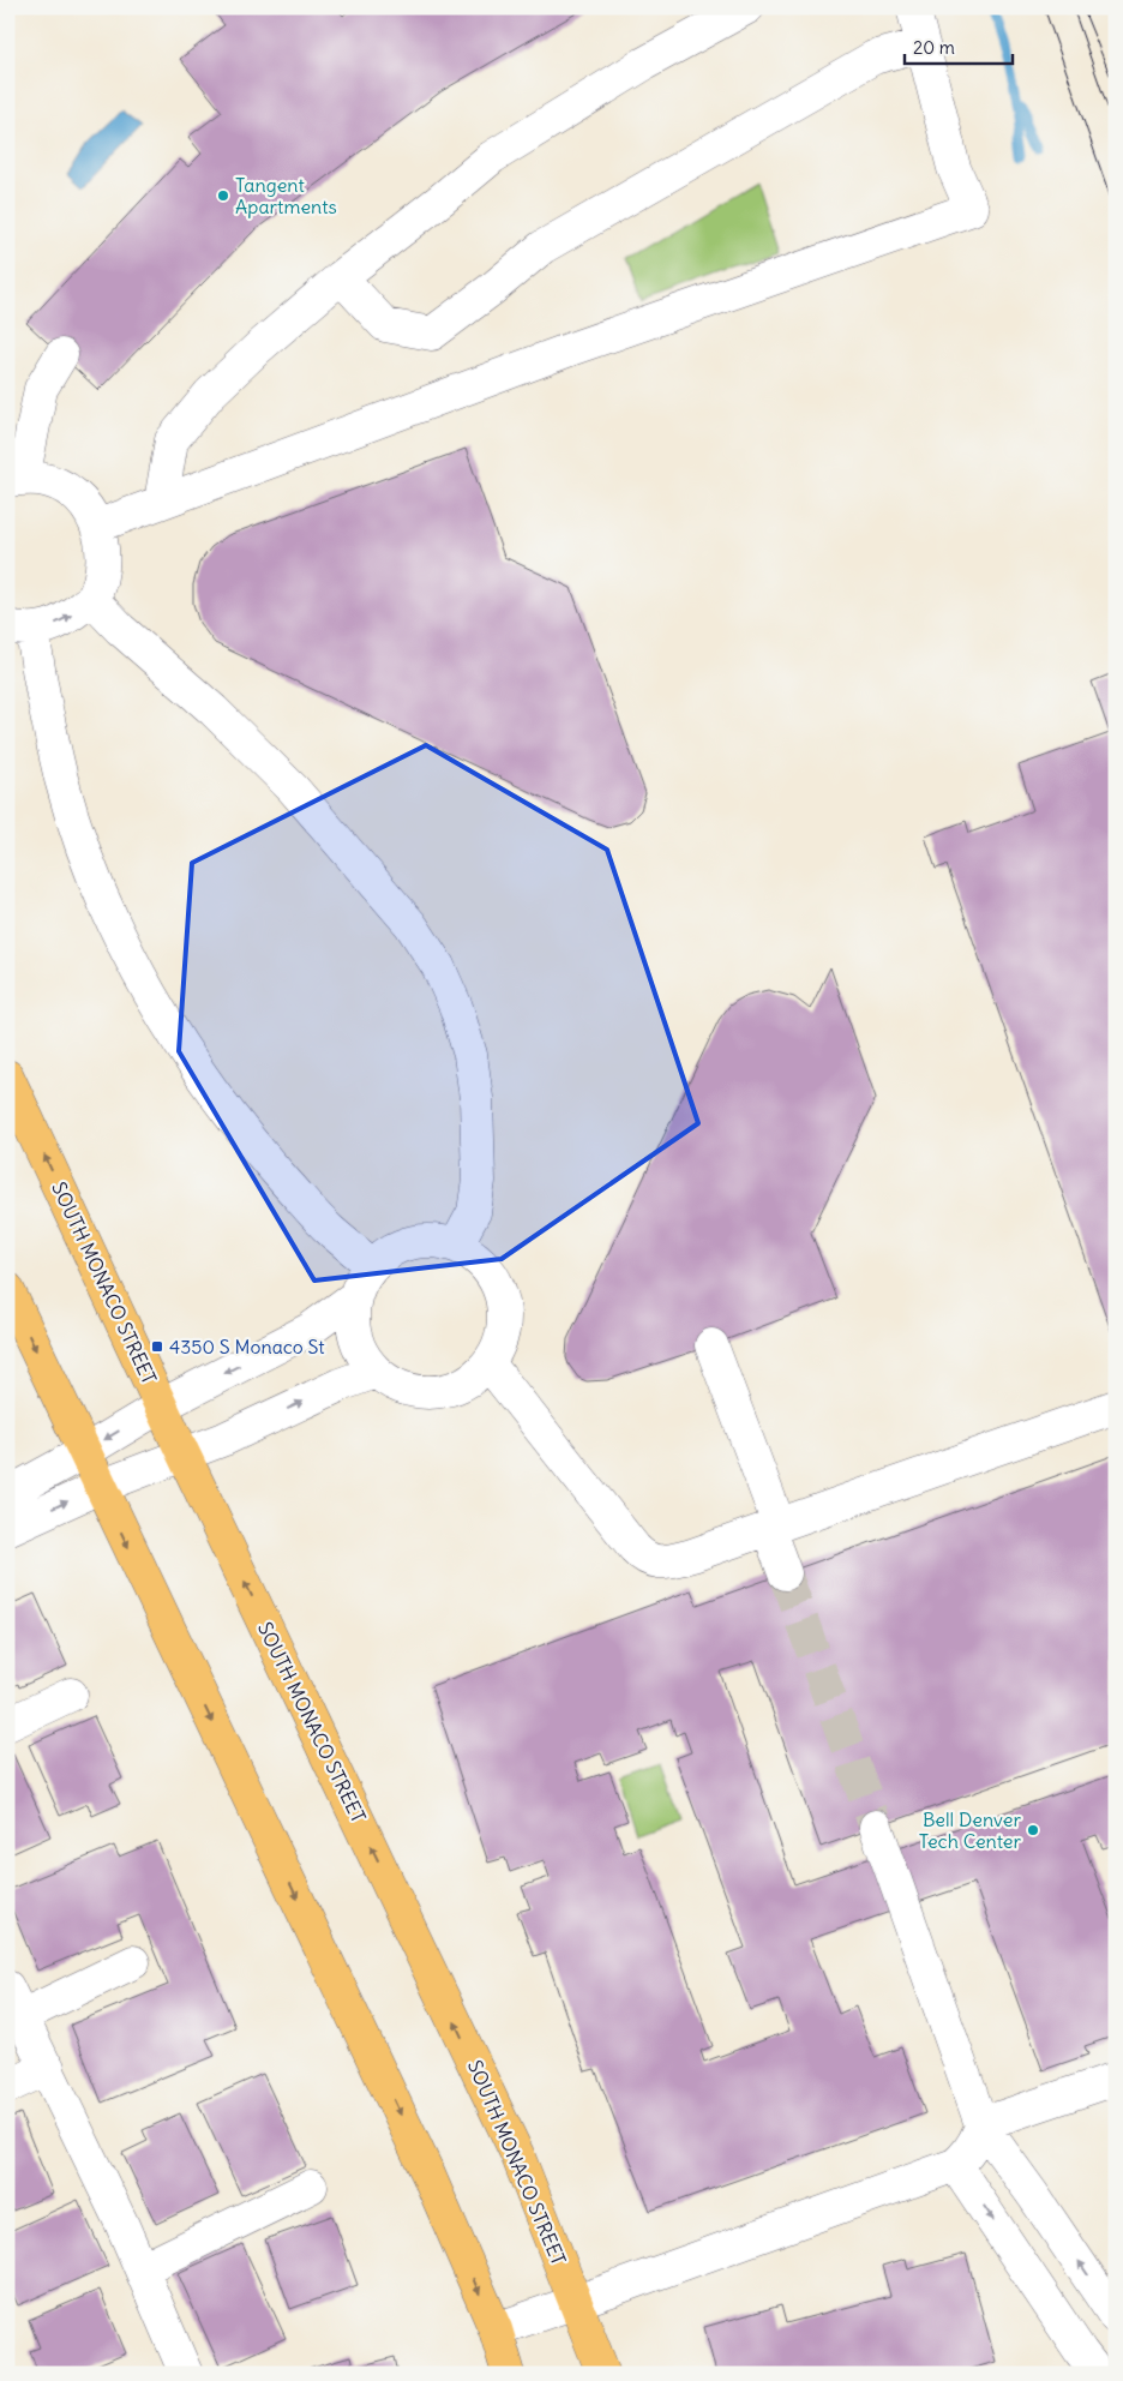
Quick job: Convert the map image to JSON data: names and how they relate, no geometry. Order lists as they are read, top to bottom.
{
  "streets": {
    "main road": ["SOUTH MONACO STREET"]
  },
  "places": {
    "other": ["Tangent Apartments", "Bell Denver Tech Center"],
    "transit": ["4350 S Monaco St"]
  },
  "scale_bar": "20 m"
}
